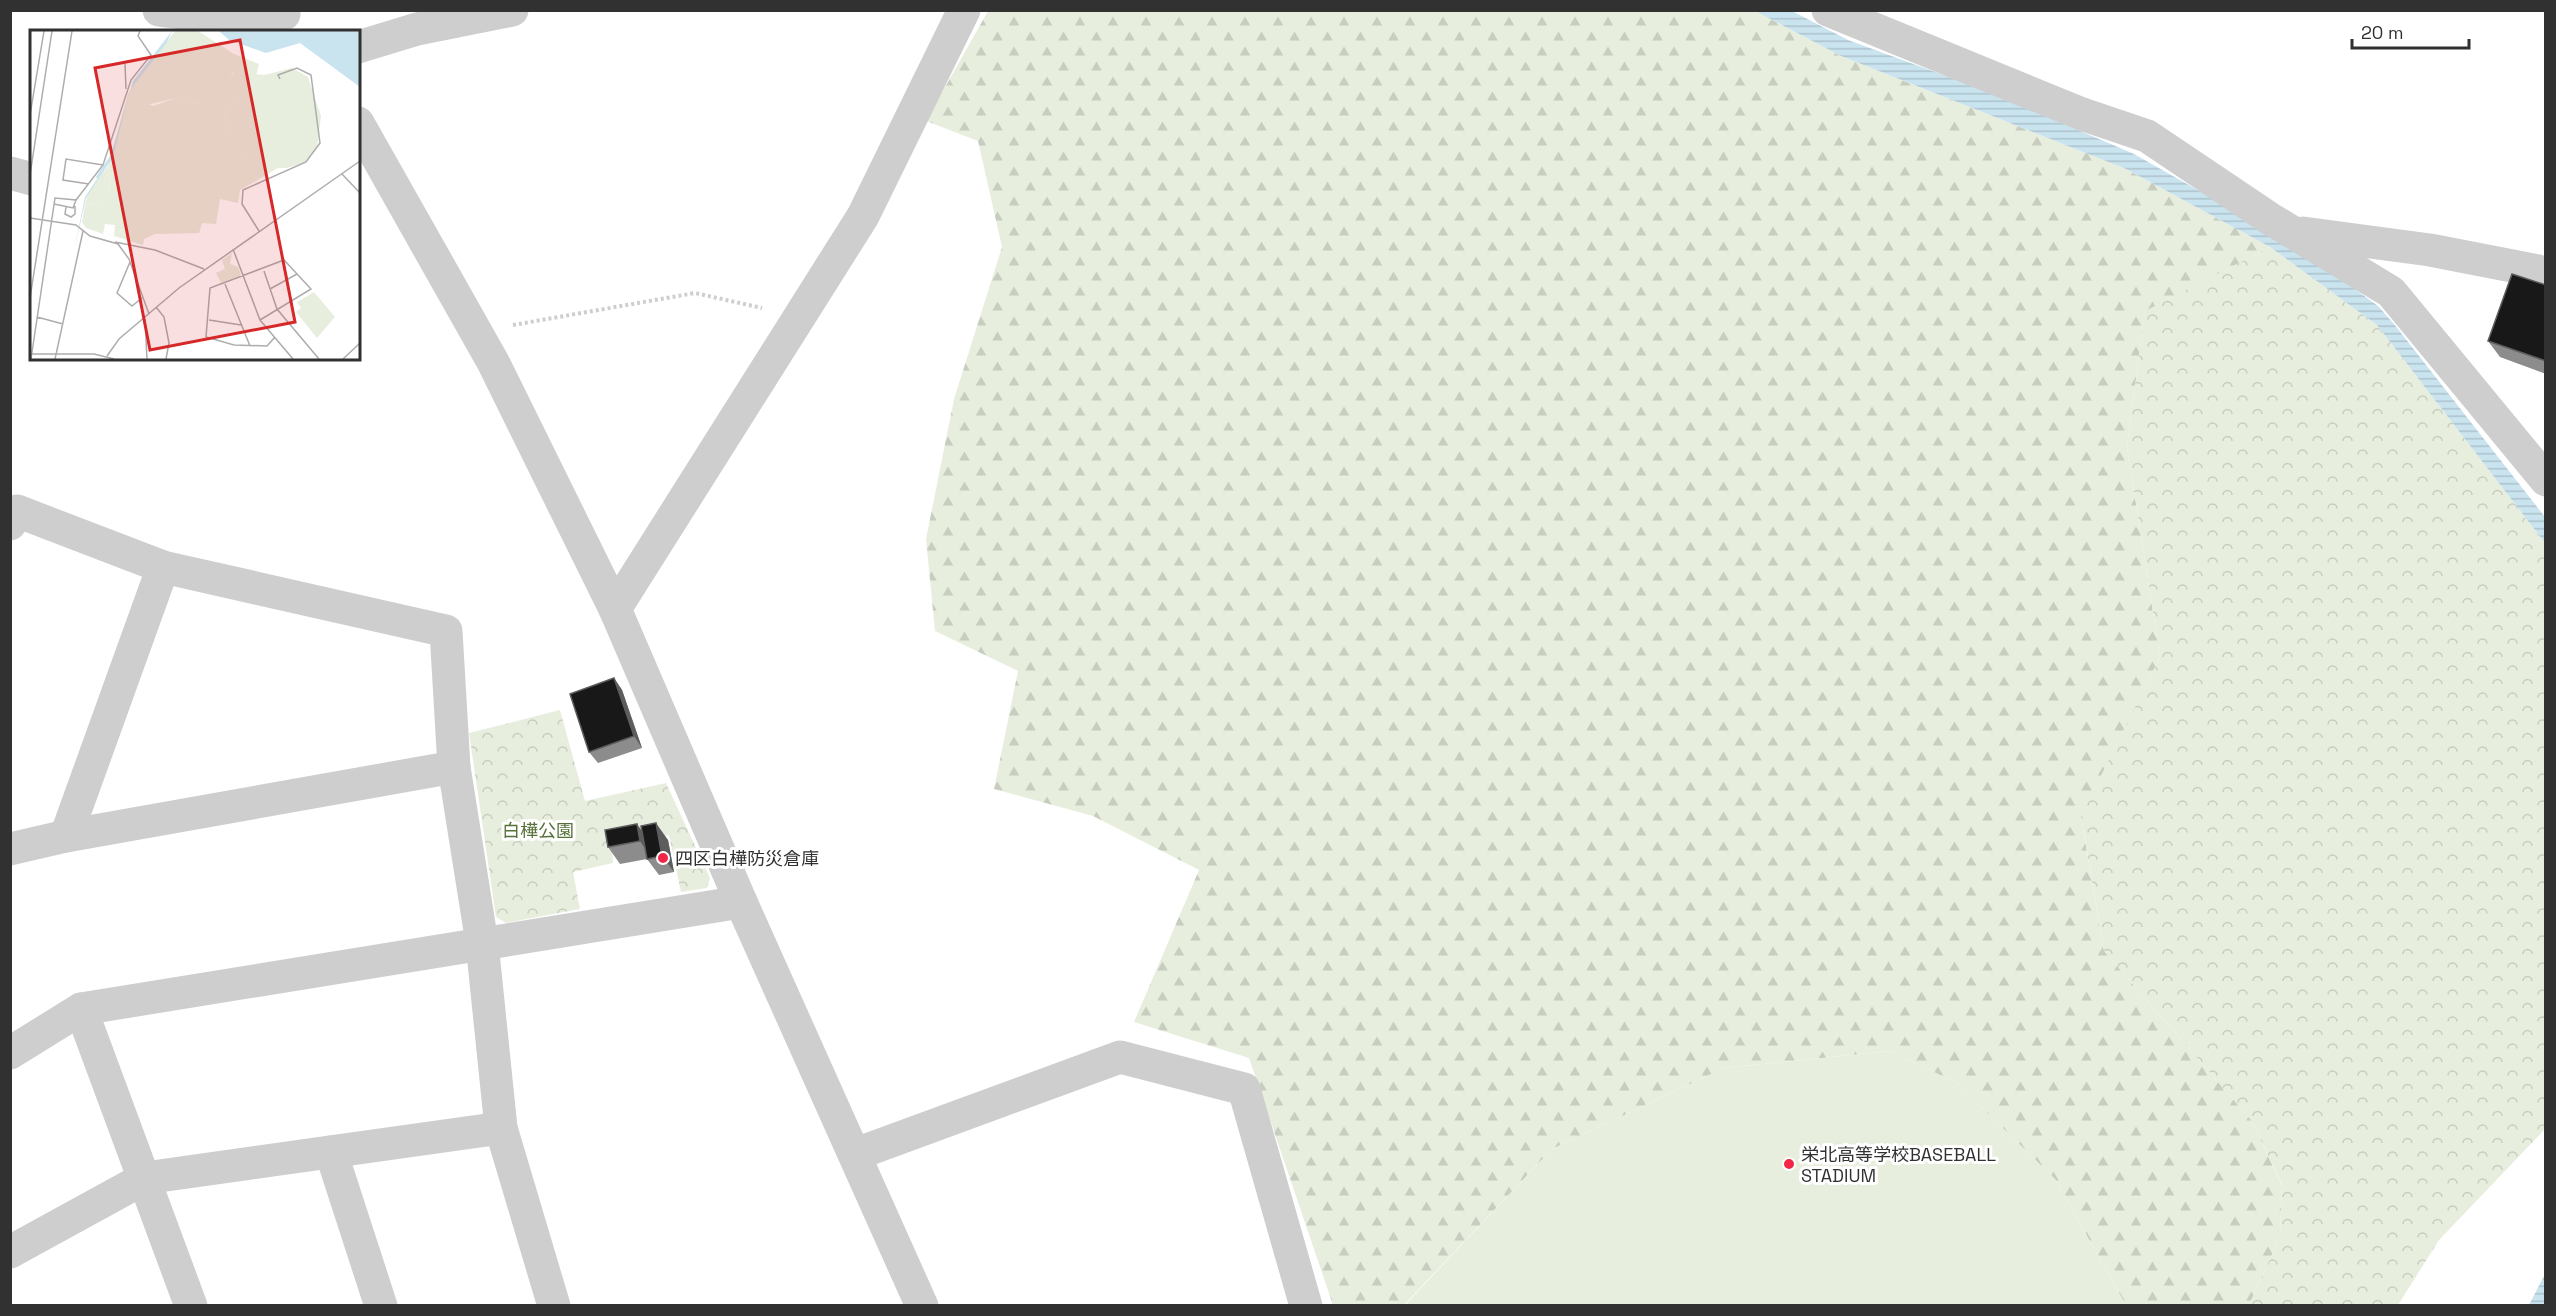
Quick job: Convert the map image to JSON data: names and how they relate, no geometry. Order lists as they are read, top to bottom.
{
  "parks": ["白樺公園"],
  "places": ["四区白樺防災倉庫", "栄北高等学校BASEBALL STADIUM"],
  "scale_bar": "20 m"
}
